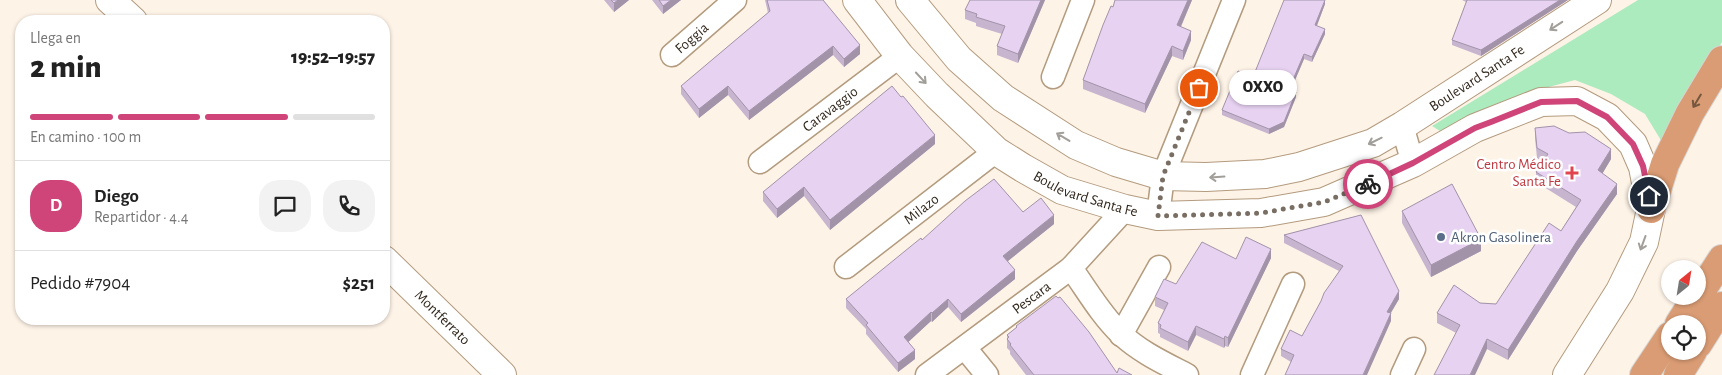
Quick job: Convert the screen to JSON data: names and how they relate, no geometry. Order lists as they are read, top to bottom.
{
  "streets": {
    "main road": ["Boulevard Santa Fe", "Montferrato"],
    "street": [
      "Foggia",
      "Caravaggio",
      "Milazo",
      "Pescara"
    ]
  },
  "crossings": [
    ["Boulevard Santa Fe", "Caravaggio"],
    ["Boulevard Santa Fe", "Milazo"],
    ["Boulevard Santa Fe", "Pescara"]
  ],
  "places": {
    "other": ["OXXO", "Akron Gasolinera"],
    "health": ["Centro Médico Santa Fe"]
  },
  "north": "top right",
  "page": {
    "heading": ["2 min", "Llega en", "19:52–19:57"],
    "panel": [
      "Diego",
      "Repartidor · 4.4",
      "Pedido #7904",
      "$251"
    ],
    "bubble": "OXXO",
    "bar": "En camino · 100 m",
    "round": "D"
  }
}
